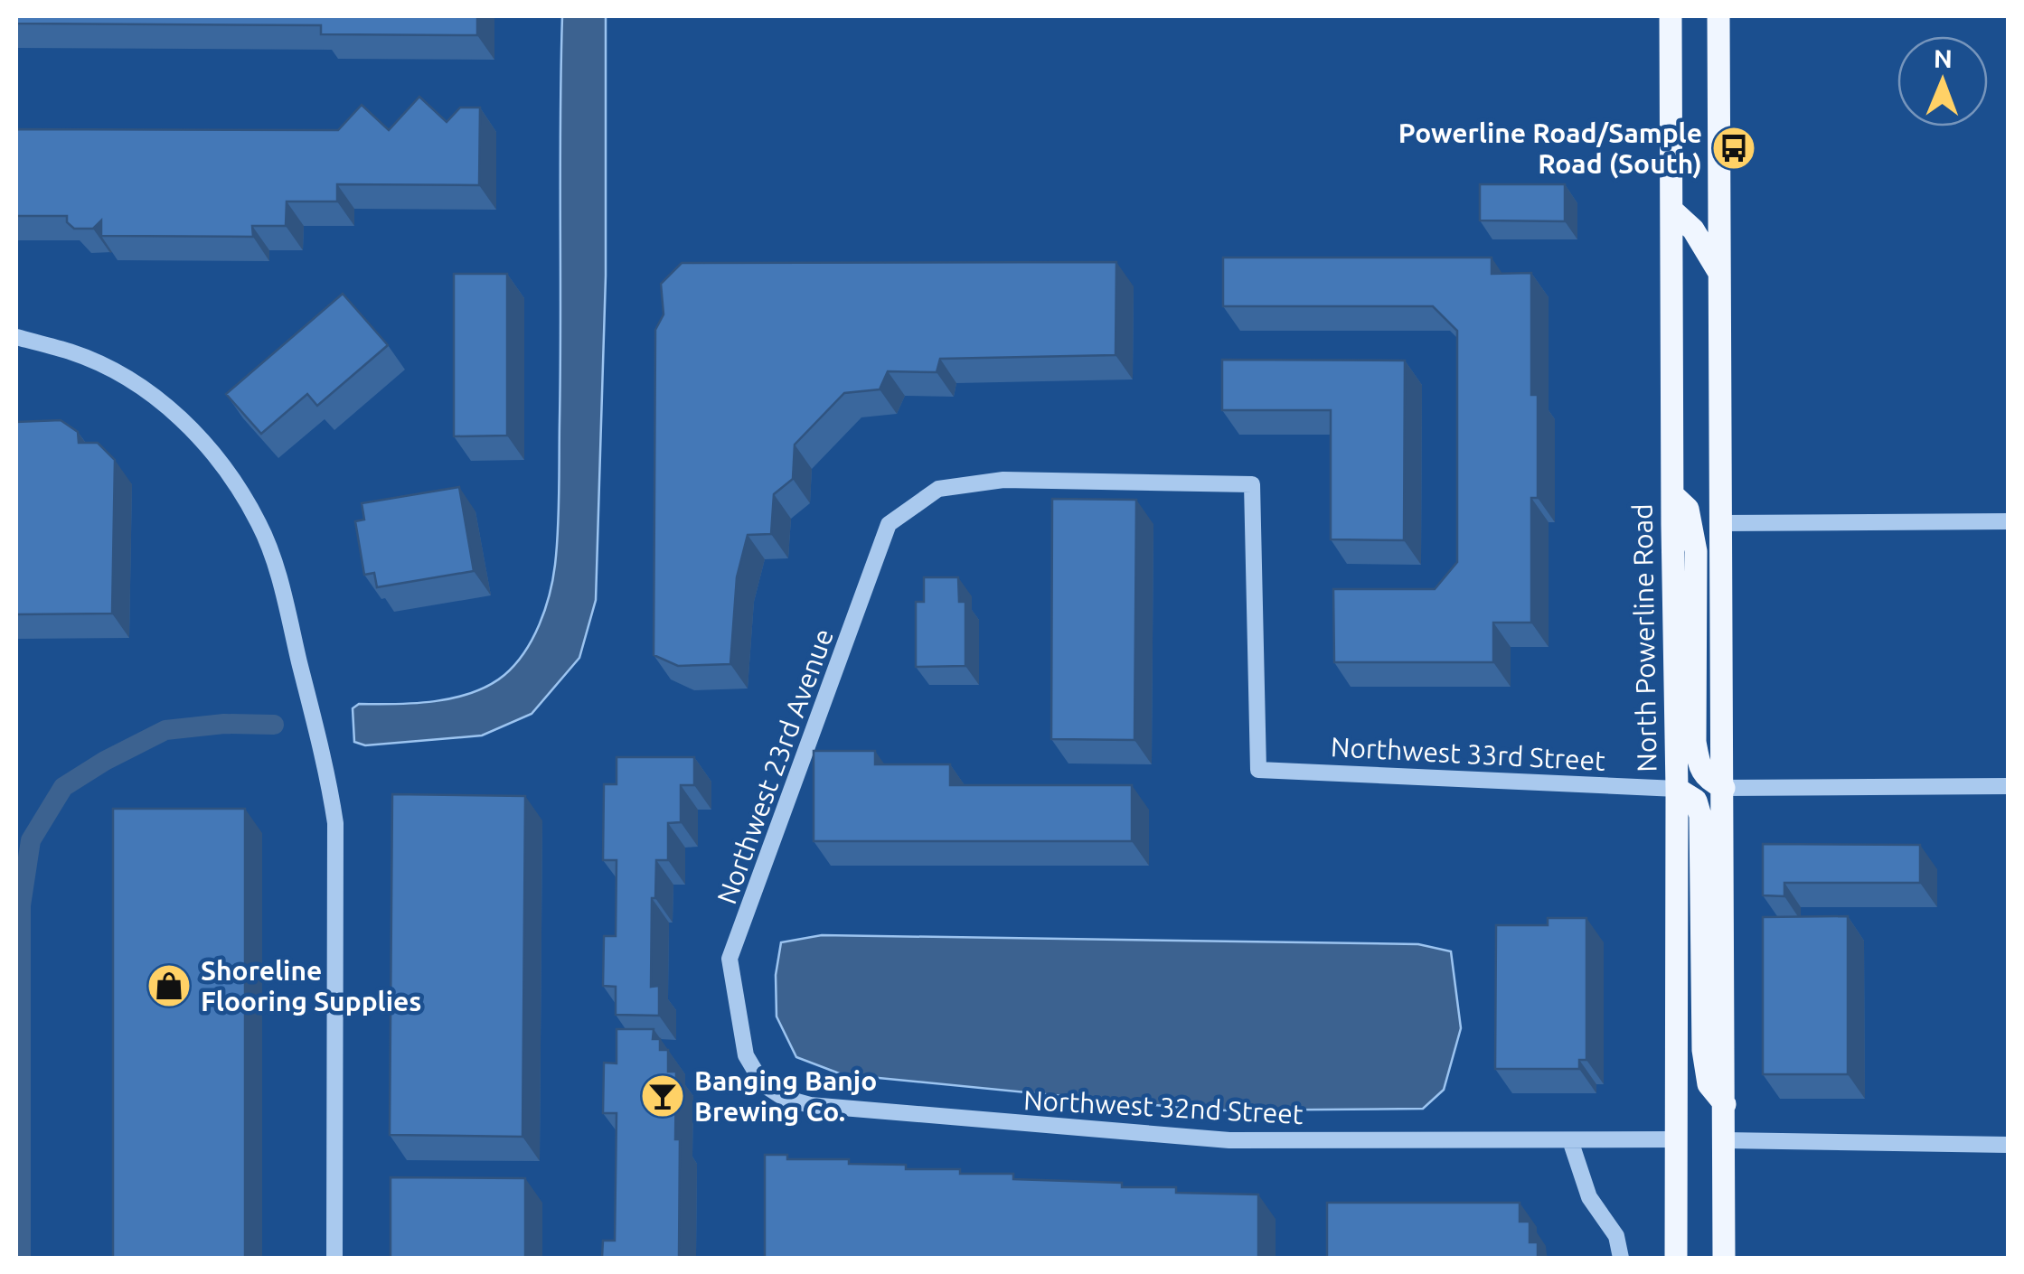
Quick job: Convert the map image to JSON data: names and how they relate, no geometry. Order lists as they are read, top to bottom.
{
  "streets": {
    "main road": ["North Powerline Road"],
    "street": ["Northwest 33rd Street", "Northwest 23rd Avenue", "Northwest 32nd Street"]
  },
  "crossings": [
    ["North Powerline Road", "Northwest 33rd Street"],
    ["North Powerline Road", "Northwest 32nd Street"],
    ["Northwest 33rd Street", "Northwest 23rd Avenue"],
    ["Northwest 23rd Avenue", "Northwest 32nd Street"]
  ],
  "places": {
    "bus stop": ["Powerline Road/Sample Road (South)"],
    "shop": ["Shoreline Flooring Supplies"],
    "bar": ["Banging Banjo Brewing Co."]
  },
  "north": "top"
}
